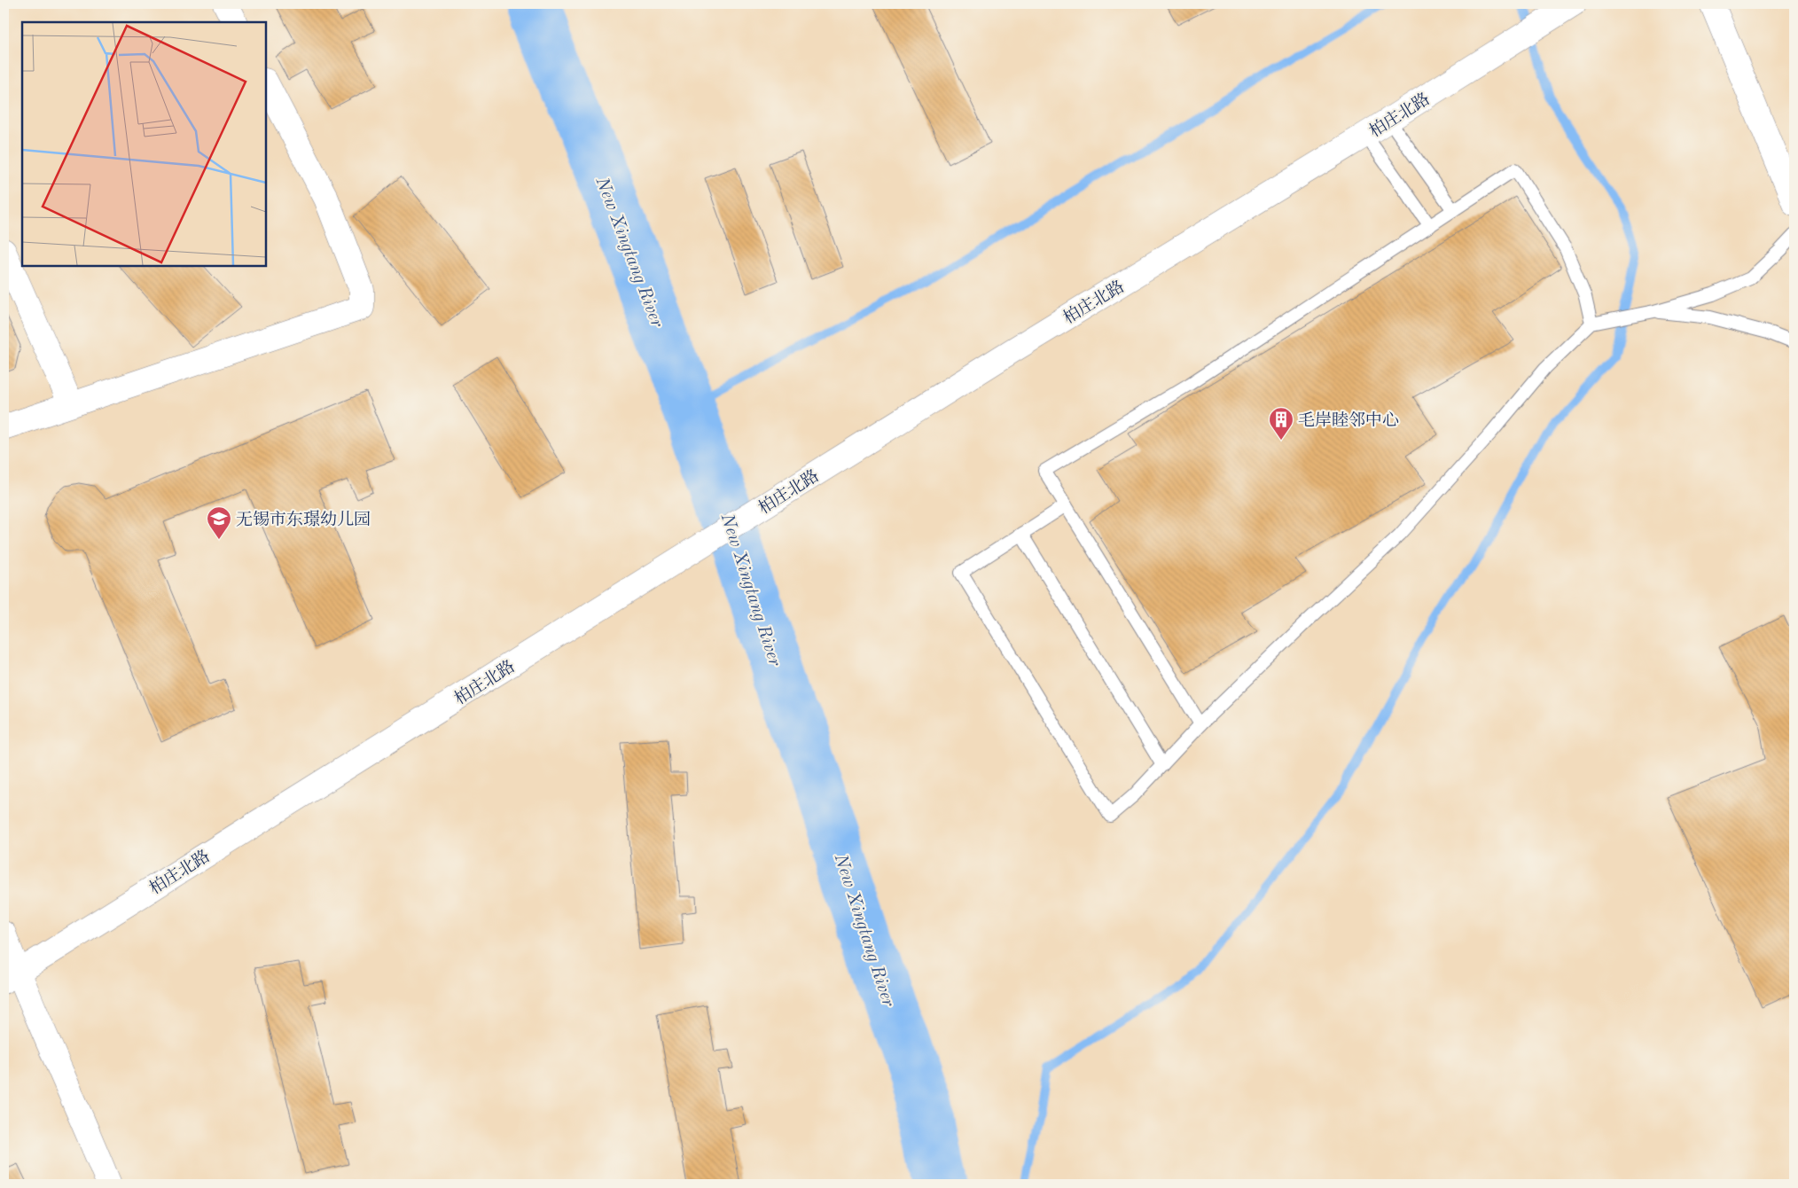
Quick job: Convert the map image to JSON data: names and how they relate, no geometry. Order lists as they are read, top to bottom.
{
  "streets": {
    "street": ["柏庄北路"]
  },
  "water": ["New Xingtang River"],
  "places": {
    "building": ["毛岸睦邻中心"],
    "school or university": ["无锡市东璟幼儿园"]
  }
}
